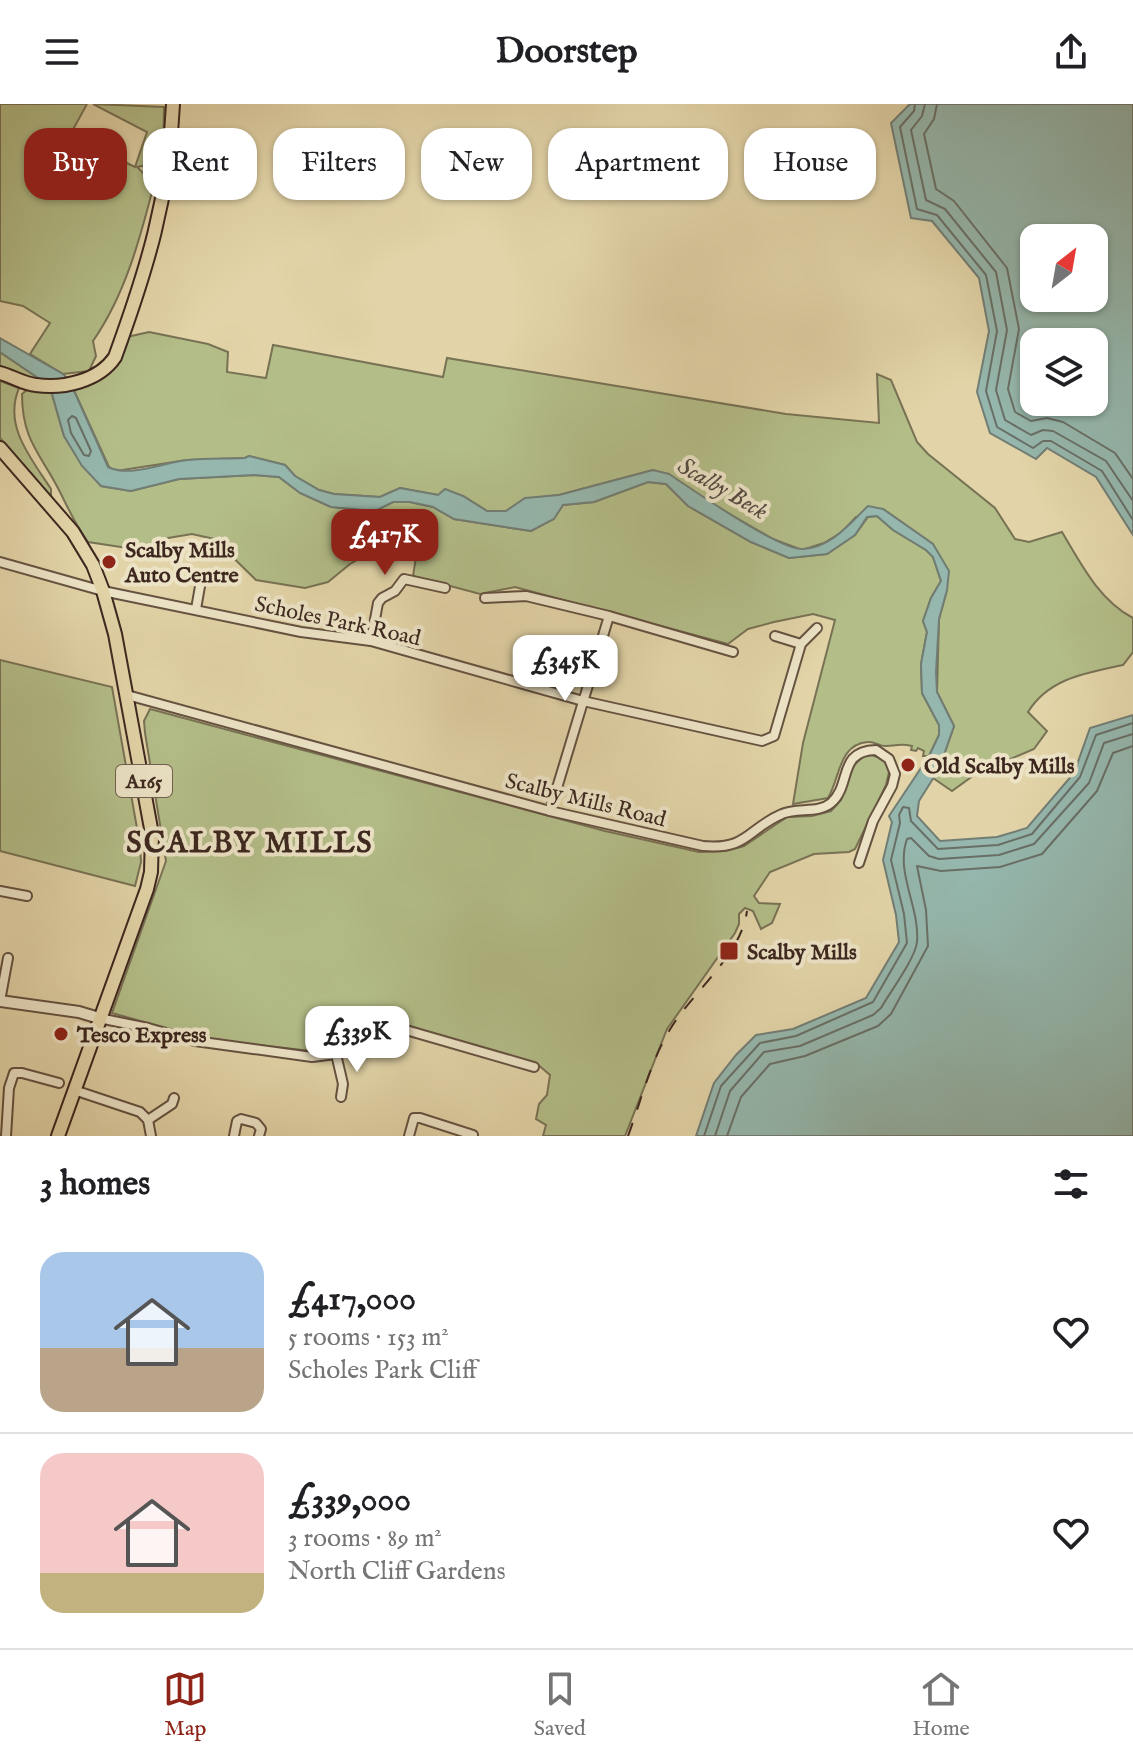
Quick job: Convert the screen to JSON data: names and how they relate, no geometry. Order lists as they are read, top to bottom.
{
  "streets": {
    "main road": ["A165"],
    "street": ["Scholes Park Road", "Scalby Mills Road"]
  },
  "crossings": [
    ["Scholes Park Road", "A165"],
    ["A165", "Scalby Mills Road"]
  ],
  "districts": ["SCALBY MILLS"],
  "water": ["Scalby Beck"],
  "places": {
    "other": ["Scalby Mills Auto Centre", "Old Scalby Mills", "Tesco Express"],
    "transit": ["Scalby Mills"]
  },
  "north": "top right",
  "page": {
    "header": "Doorstep",
    "chip": [
      "Buy",
      "Rent",
      "Filters",
      "New",
      "Apartment",
      "House"
    ],
    "price": ["£417K", "£345K", "£339K"],
    "heading": "3 homes",
    "list": [
      {
        "name": "£417,000",
        "note": "5 rooms · 153 m² · Scholes Park Cliff"
      },
      {
        "name": "£339,000",
        "note": "3 rooms · 89 m² · North Cliff Gardens"
      }
    ],
    "tabs": ["Map", "Saved", "Home"]
  }
}
